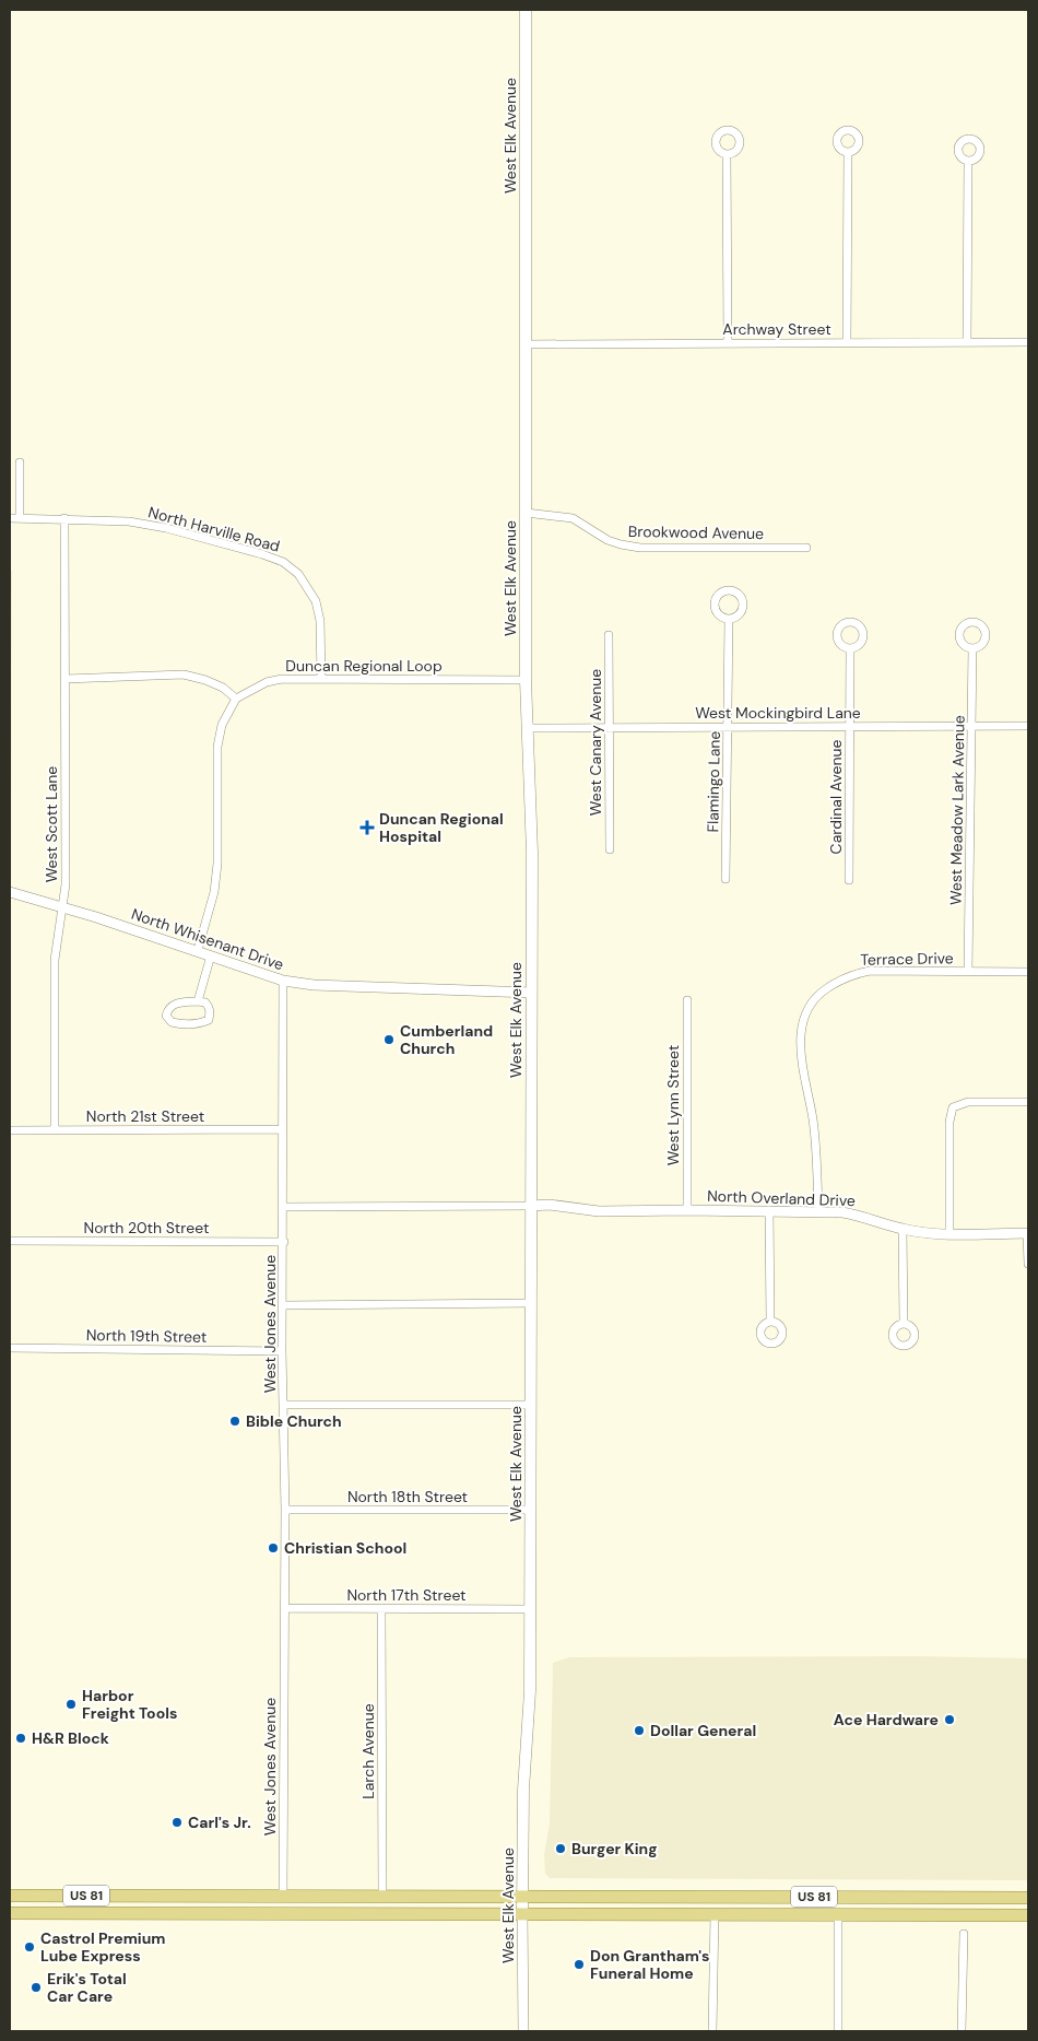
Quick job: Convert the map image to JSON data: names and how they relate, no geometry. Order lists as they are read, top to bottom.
{
  "streets": {
    "main road": ["West Elk Avenue", "US 81"],
    "street": [
      "Archway Street",
      "North Harville Road",
      "Brookwood Avenue",
      "Duncan Regional Loop",
      "West Mockingbird Lane",
      "West Canary Avenue",
      "Flamingo Lane",
      "Cardinal Avenue",
      "West Meadow Lark Avenue",
      "West Scott Lane",
      "North Whisenant Drive",
      "Terrace Drive",
      "West Lynn Street",
      "North 21st Street",
      "North Overland Drive",
      "North 20th Street",
      "West Jones Avenue",
      "North 19th Street",
      "North 18th Street",
      "North 17th Street",
      "Larch Avenue"
    ]
  },
  "crossings": [
    ["West Elk Avenue", "Archway Street"],
    ["West Elk Avenue", "Brookwood Avenue"],
    ["West Elk Avenue", "Duncan Regional Loop"],
    ["West Elk Avenue", "West Mockingbird Lane"],
    ["West Elk Avenue", "North Whisenant Drive"],
    ["West Elk Avenue", "North Overland Drive"],
    ["West Elk Avenue", "North 18th Street"],
    ["West Elk Avenue", "North 17th Street"],
    ["West Elk Avenue", "US 81"],
    ["North Harville Road", "Duncan Regional Loop"],
    ["North Harville Road", "West Scott Lane"],
    ["West Mockingbird Lane", "West Canary Avenue"],
    ["West Mockingbird Lane", "Flamingo Lane"],
    ["West Mockingbird Lane", "Cardinal Avenue"],
    ["West Mockingbird Lane", "West Meadow Lark Avenue"],
    ["West Meadow Lark Avenue", "Terrace Drive"],
    ["West Scott Lane", "North Whisenant Drive"],
    ["West Scott Lane", "North 21st Street"],
    ["North Whisenant Drive", "West Jones Avenue"],
    ["Terrace Drive", "North Overland Drive"],
    ["West Lynn Street", "North Overland Drive"],
    ["North 21st Street", "West Jones Avenue"],
    ["North 20th Street", "West Jones Avenue"],
    ["West Jones Avenue", "North 19th Street"],
    ["West Jones Avenue", "North 18th Street"],
    ["West Jones Avenue", "North 17th Street"],
    ["West Jones Avenue", "US 81"],
    ["North 17th Street", "Larch Avenue"],
    ["Larch Avenue", "US 81"]
  ],
  "places": {
    "health": ["Duncan Regional Hospital"],
    "other": [
      "Cumberland Church",
      "Bible Church",
      "Christian School",
      "Harbor Freight Tools",
      "Ace Hardware",
      "Dollar General",
      "H&R Block",
      "Carl's Jr.",
      "Burger King",
      "Castrol Premium Lube Express",
      "Don Grantham's Funeral Home",
      "Erik's Total Car Care"
    ]
  }
}
